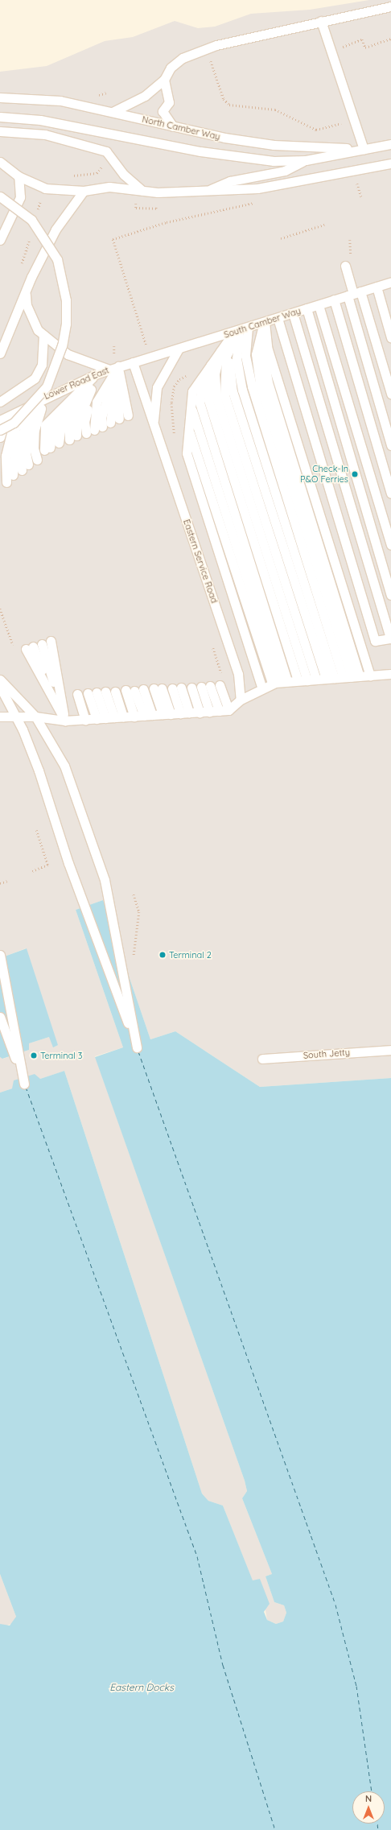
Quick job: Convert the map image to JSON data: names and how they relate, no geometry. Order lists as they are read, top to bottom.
{
  "streets": {
    "lane": [
      "North Camber Way",
      "South Camber Way",
      "Lower Road East",
      "Eastern Service Road",
      "South Jetty"
    ]
  },
  "crossings": [
    ["South Camber Way", "Lower Road East"],
    ["South Camber Way", "Eastern Service Road"],
    ["Lower Road East", "Eastern Service Road"]
  ],
  "water": ["Eastern Docks"],
  "places": ["Check-In P&O Ferries", "Terminal 2", "Terminal 3"],
  "north": "top"
}
